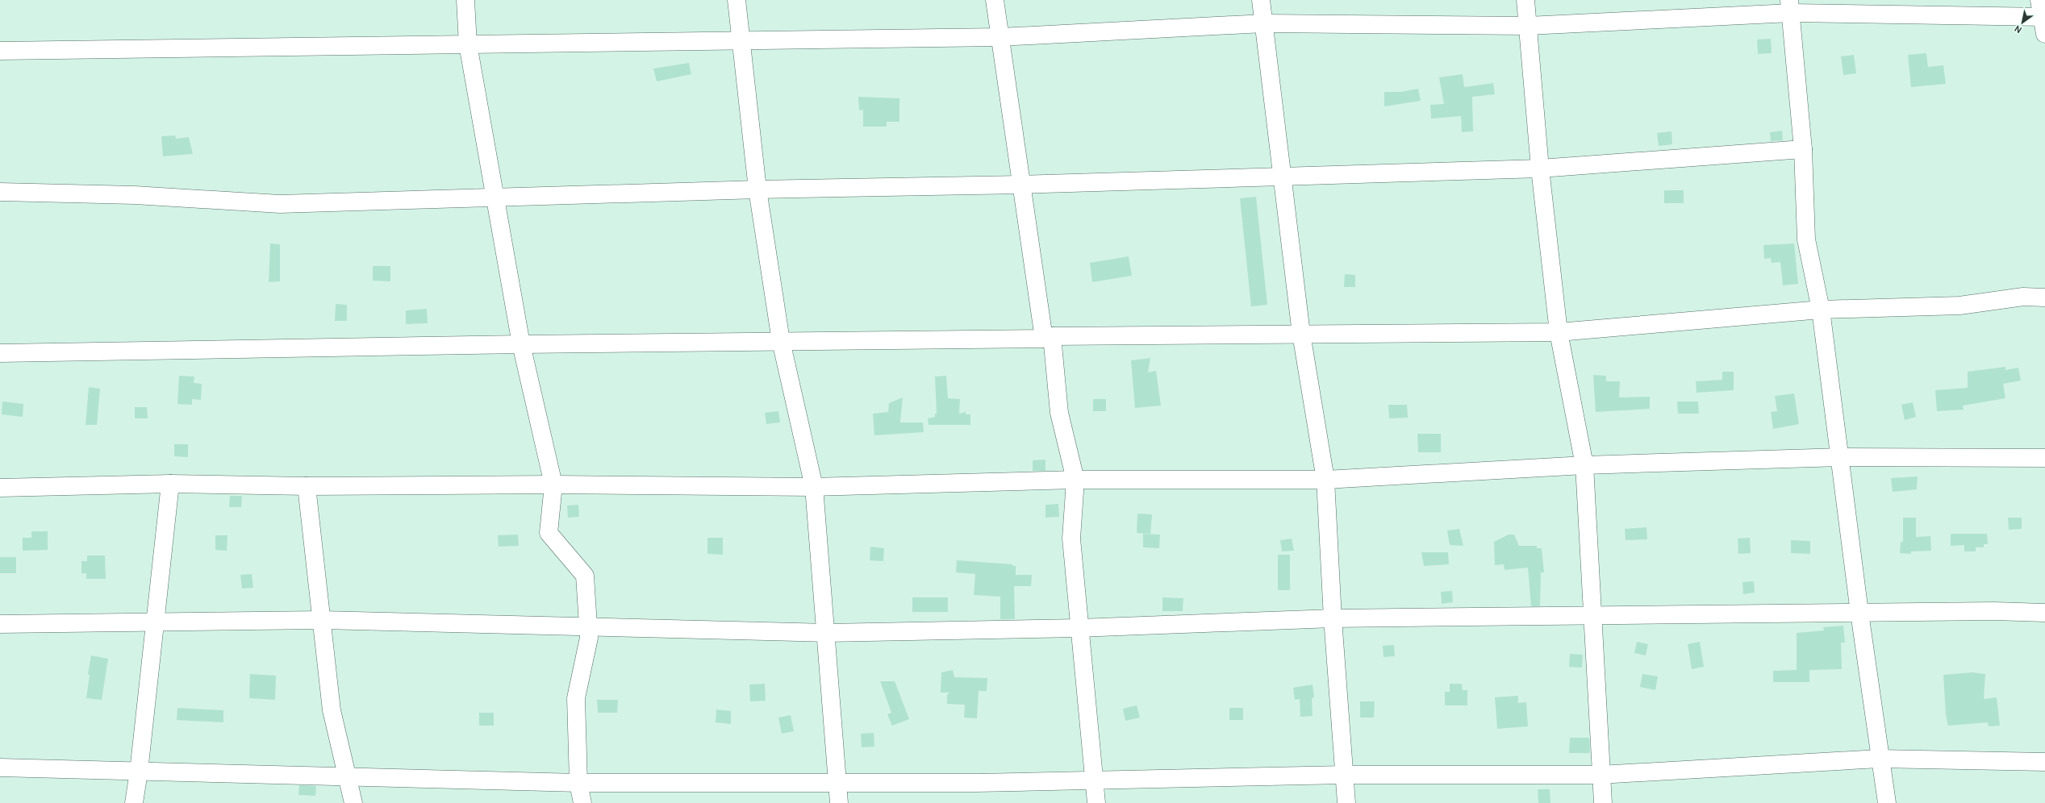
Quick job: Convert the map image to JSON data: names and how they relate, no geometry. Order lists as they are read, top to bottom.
{
  "north": "bottom left"
}
